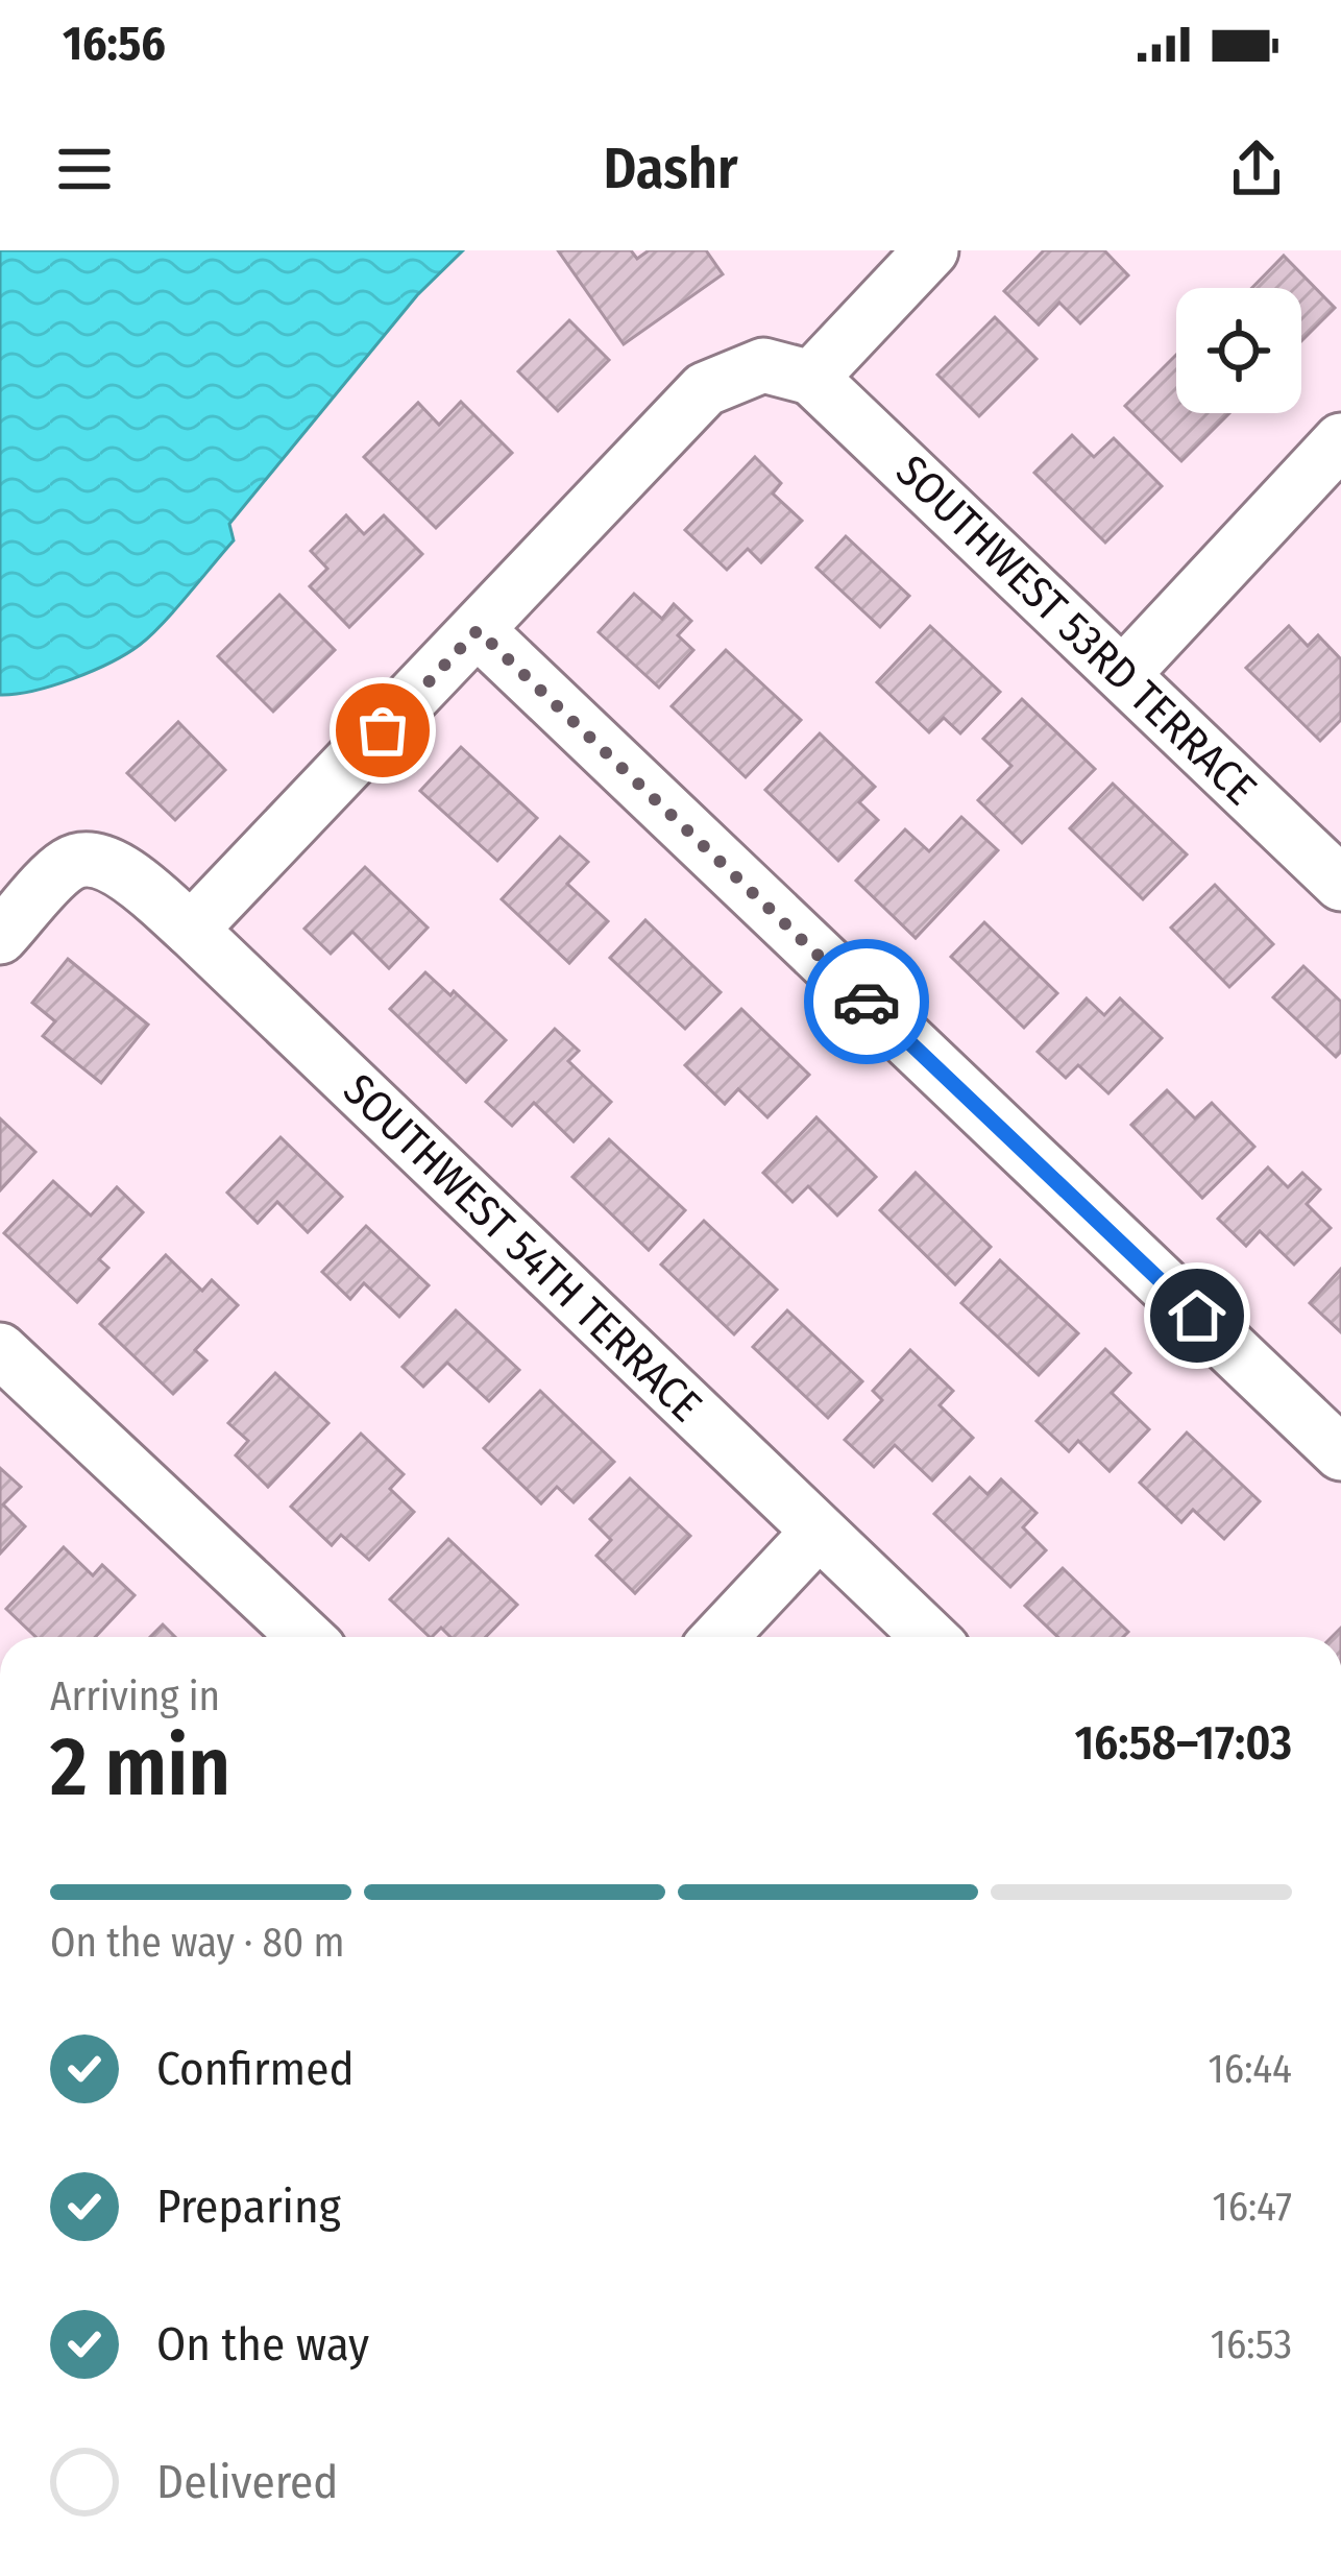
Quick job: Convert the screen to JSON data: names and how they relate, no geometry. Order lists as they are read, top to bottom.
{
  "streets": {
    "street": ["SOUTHWEST 53RD TERRACE", "SOUTHWEST 54TH TERRACE"]
  },
  "page": {
    "status": "16:56",
    "header": "Dashr",
    "heading": ["2 min", "Arriving in", "16:58–17:03"],
    "bar": "On the way · 80 m",
    "list": [
      ["Confirmed", "16:44"],
      ["Preparing", "16:47"],
      ["On the way", "16:53"],
      "Delivered"
    ]
  }
}
